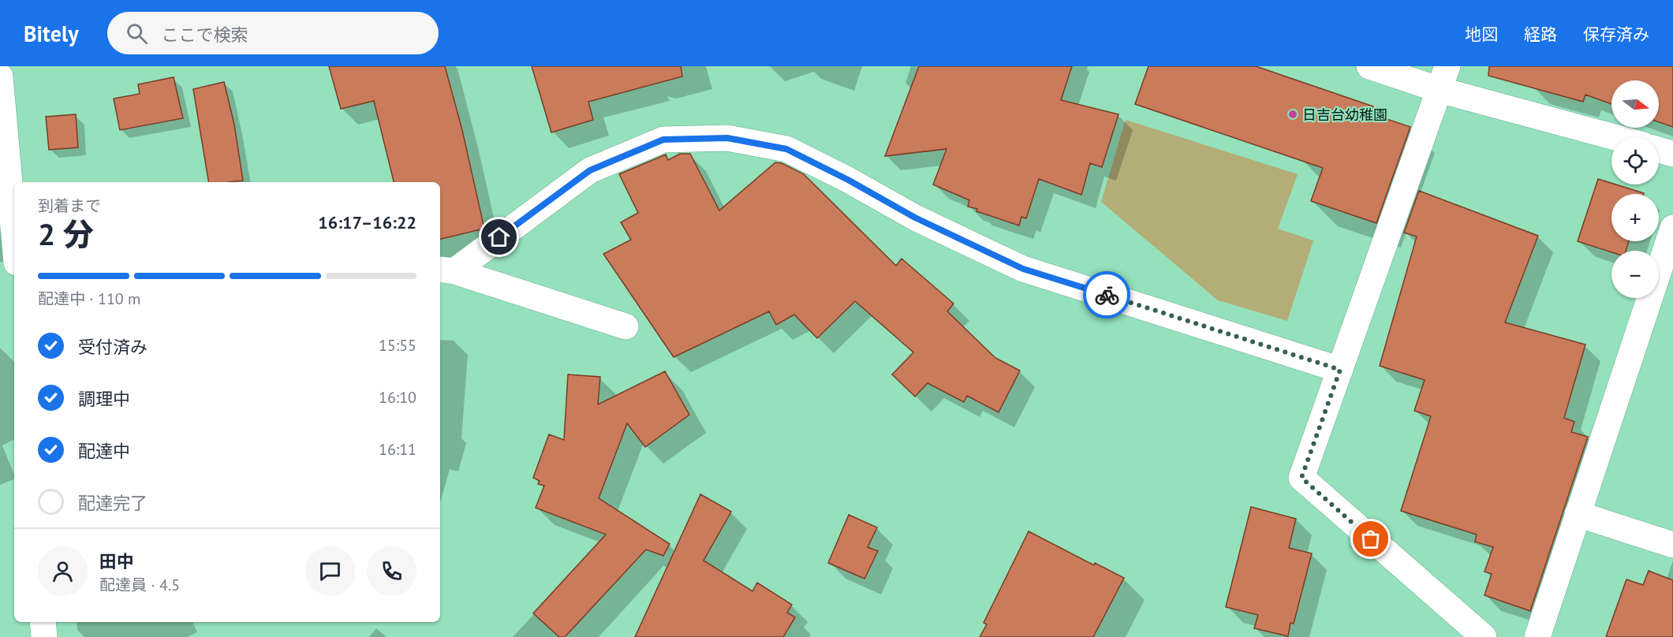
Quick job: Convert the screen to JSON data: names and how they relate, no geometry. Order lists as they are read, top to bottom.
{
  "places": ["日吉台幼稚園"],
  "north": "right",
  "page": {
    "header": "Bitely",
    "search": "ここで検索",
    "nav": ["地図", "経路", "保存済み"],
    "map_buttons": ["+", "−"],
    "heading": ["2 分", "到着まで", "16:17–16:22"],
    "panel": ["田中", "配達員 · 4.5"],
    "bar": "配達中 · 110 m",
    "list": [
      ["受付済み", "15:55"],
      ["調理中", "16:10"],
      ["配達中", "16:11"],
      "配達完了"
    ]
  }
}
